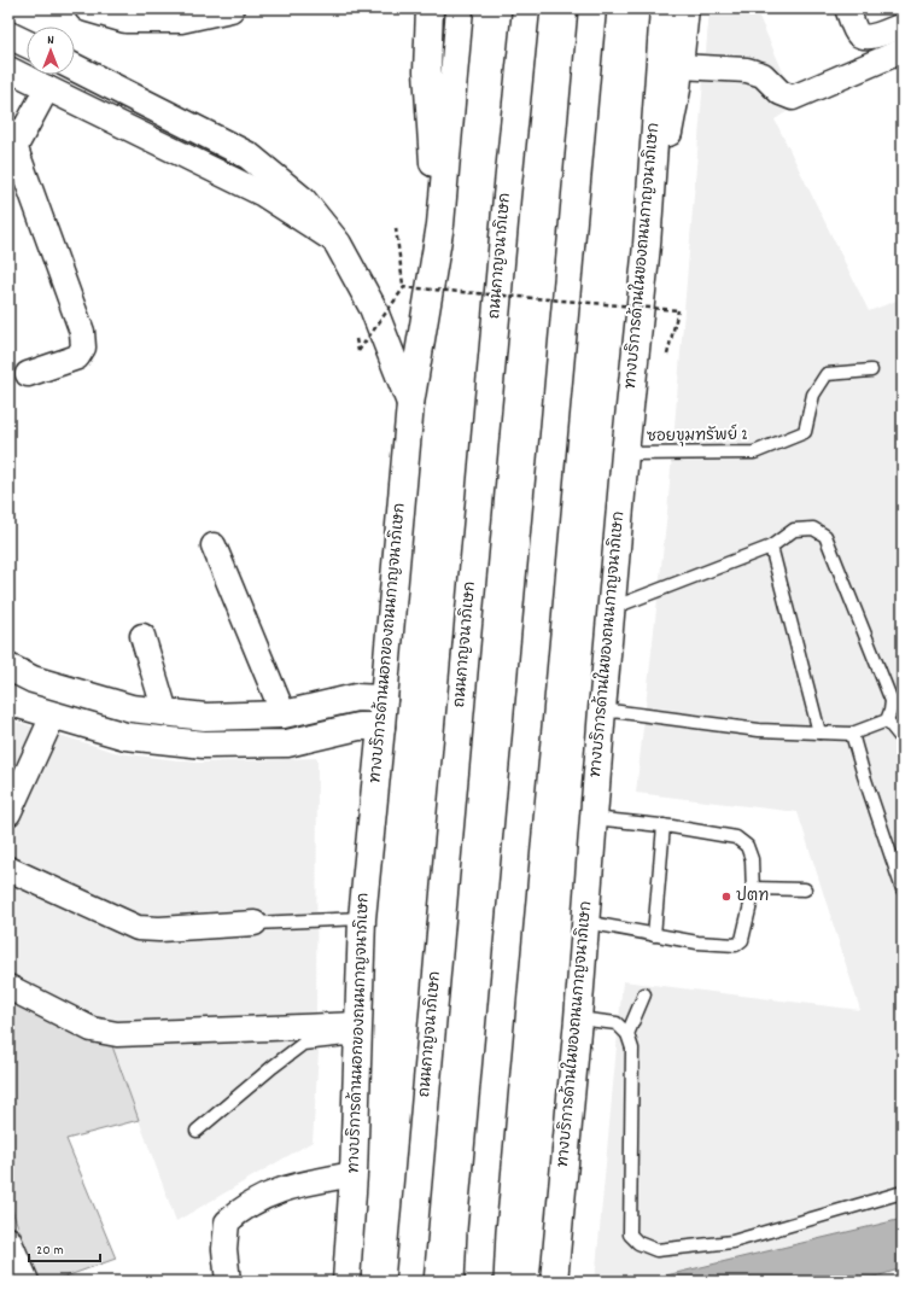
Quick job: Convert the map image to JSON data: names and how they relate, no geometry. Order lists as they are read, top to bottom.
{
  "streets": {
    "main road": ["ถนนกาญจนาภิเษก", "ทางบริการด้านในของถนนกาญจนาภิเษก", "ทางบริการด้านนอกของถนนกาญจนาภิเษก"],
    "lane": ["ซอยขุมทรัพย์ 2"]
  },
  "crossings": [
    ["ทางบริการด้านในของถนนกาญจนาภิเษก", "ซอยขุมทรัพย์ 2"]
  ],
  "places": ["ปตท"],
  "scale_bar": "20 m",
  "north": "top"
}
